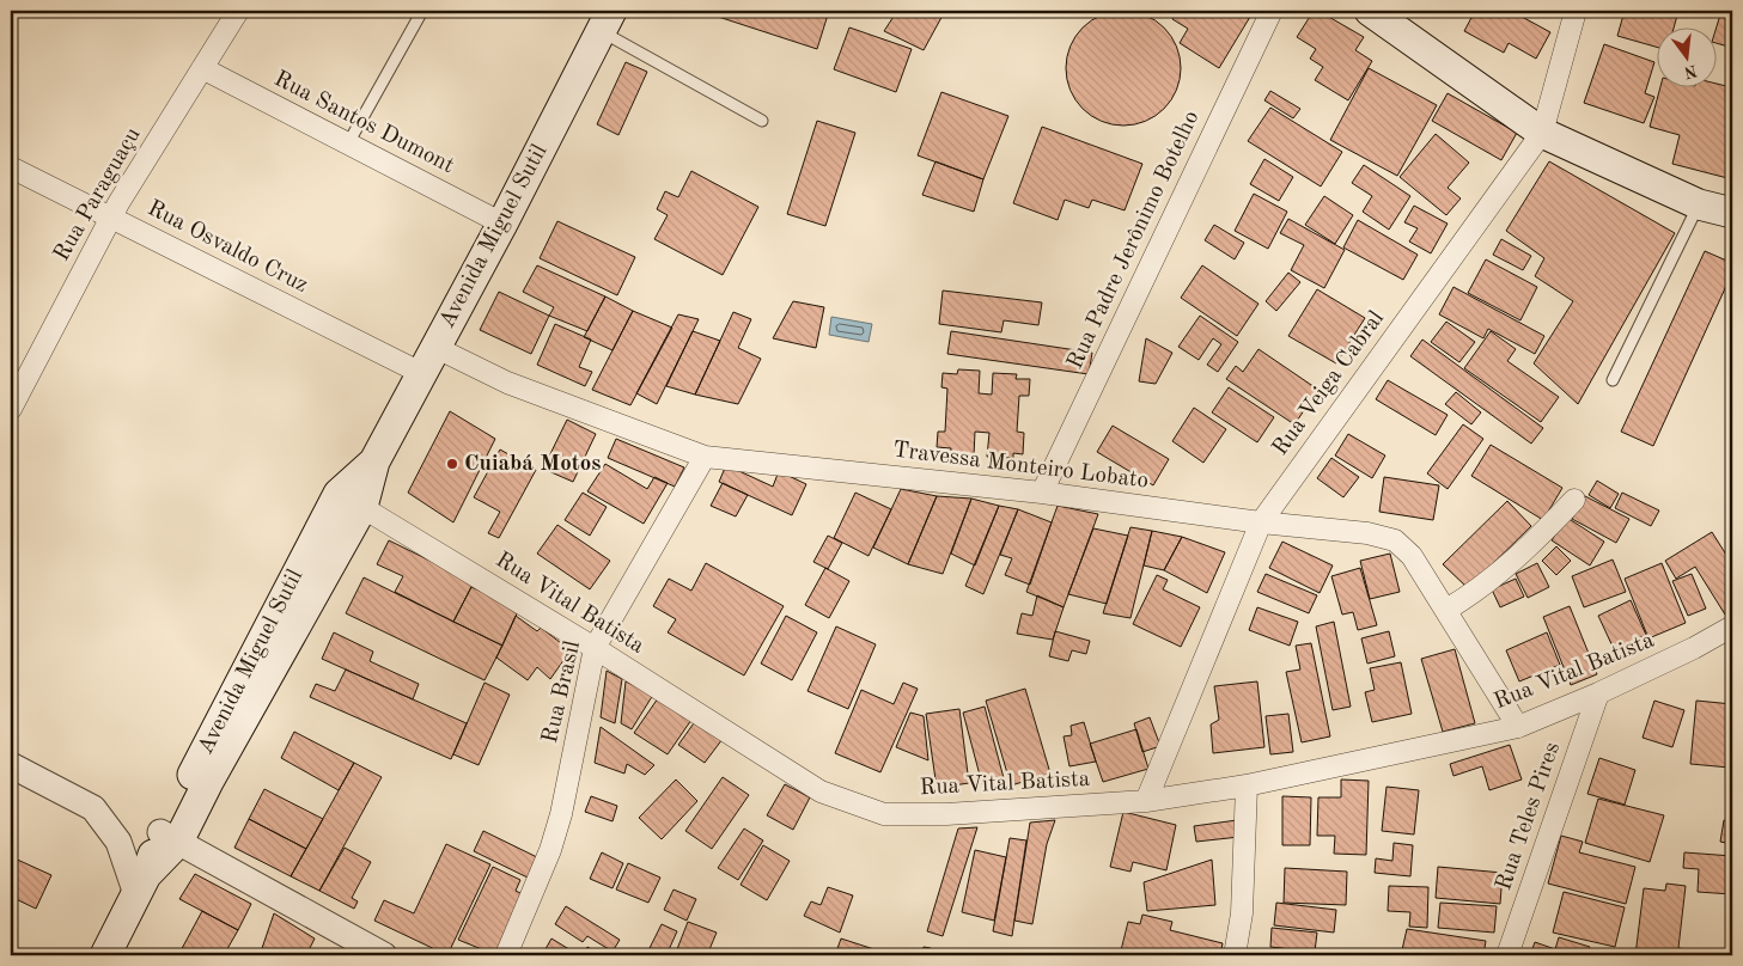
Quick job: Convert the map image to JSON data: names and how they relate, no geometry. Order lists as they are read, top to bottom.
{
  "streets": {
    "main road": ["Avenida Miguel Sutil"],
    "street": [
      "Rua Santos Dumont",
      "Rua Paraguaçu",
      "Rua Padre Jerônimo Botelho",
      "Rua Osvaldo Cruz",
      "Rua Veiga Cabral",
      "Travessa Monteiro Lobato",
      "Rua Vital Batista",
      "Rua Brasil",
      "Rua Teles Pires"
    ]
  },
  "crossings": [
    ["Rua Santos Dumont", "Rua Paraguaçu"],
    ["Rua Santos Dumont", "Avenida Miguel Sutil"],
    ["Rua Paraguaçu", "Rua Osvaldo Cruz"],
    ["Avenida Miguel Sutil", "Rua Osvaldo Cruz"],
    ["Avenida Miguel Sutil", "Travessa Monteiro Lobato"],
    ["Avenida Miguel Sutil", "Rua Vital Batista"],
    ["Rua Padre Jerônimo Botelho", "Travessa Monteiro Lobato"],
    ["Rua Veiga Cabral", "Travessa Monteiro Lobato"],
    ["Rua Veiga Cabral", "Rua Vital Batista"],
    ["Travessa Monteiro Lobato", "Rua Vital Batista"],
    ["Travessa Monteiro Lobato", "Rua Brasil"],
    ["Rua Vital Batista", "Rua Brasil"],
    ["Rua Vital Batista", "Rua Teles Pires"]
  ],
  "places": ["Cuiabá Motos"],
  "north": "bottom"
}
